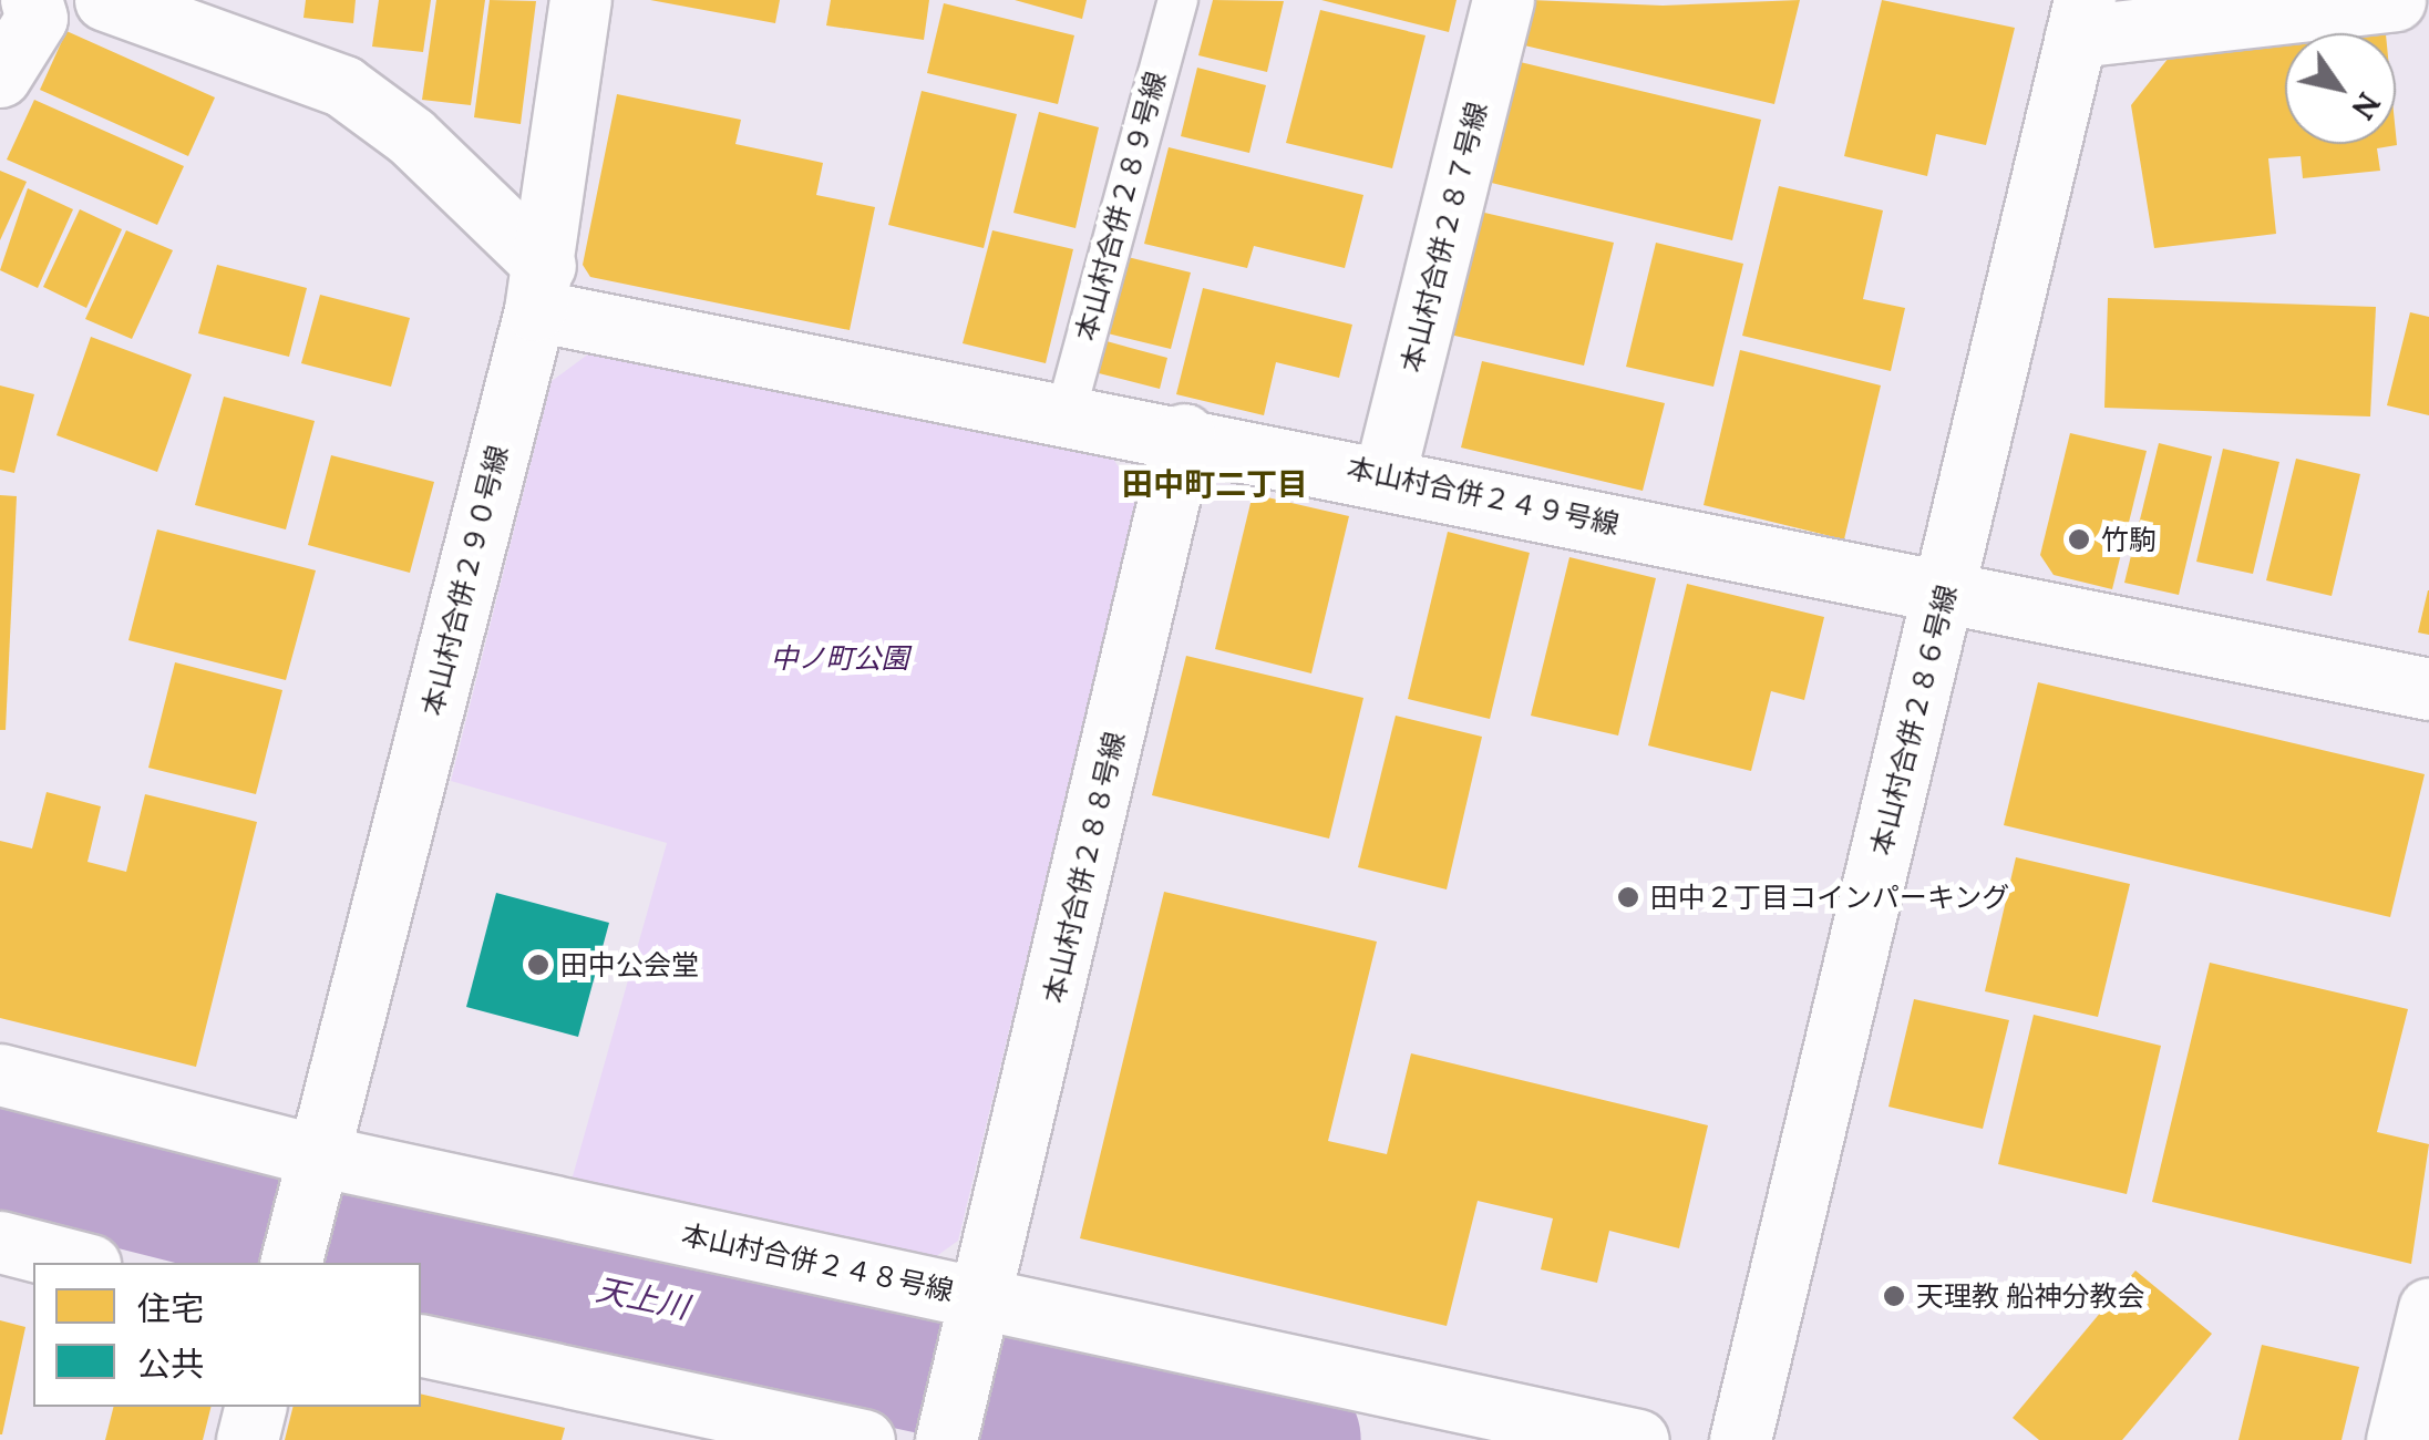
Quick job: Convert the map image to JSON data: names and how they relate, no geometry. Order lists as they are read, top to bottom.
{
  "streets": {
    "street": [
      "本山村合併２８７号線",
      "本山村合併２４９号線",
      "本山村合併２９０号線",
      "本山村合併２８６号線",
      "本山村合併２８８号線",
      "本山村合併２４８号線"
    ],
    "lane": ["本山村合併２８９号線"]
  },
  "crossings": [
    ["本山村合併２８９号線", "本山村合併２４９号線"],
    ["本山村合併２８７号線", "本山村合併２４９号線"],
    ["本山村合併２４９号線", "本山村合併２９０号線"],
    ["本山村合併２４９号線", "本山村合併２８６号線"],
    ["本山村合併２４９号線", "本山村合併２８８号線"],
    ["本山村合併２９０号線", "本山村合併２４８号線"],
    ["本山村合併２８８号線", "本山村合併２４８号線"]
  ],
  "districts": ["田中町二丁目"],
  "water": ["天上川"],
  "parks": ["中ノ町公園"],
  "places": [
    "竹駒",
    "田中２丁目コインパーキング",
    "田中公会堂",
    "天理教 船神分教会"
  ],
  "legend": ["住宅", "公共"],
  "north": "bottom right"
}
